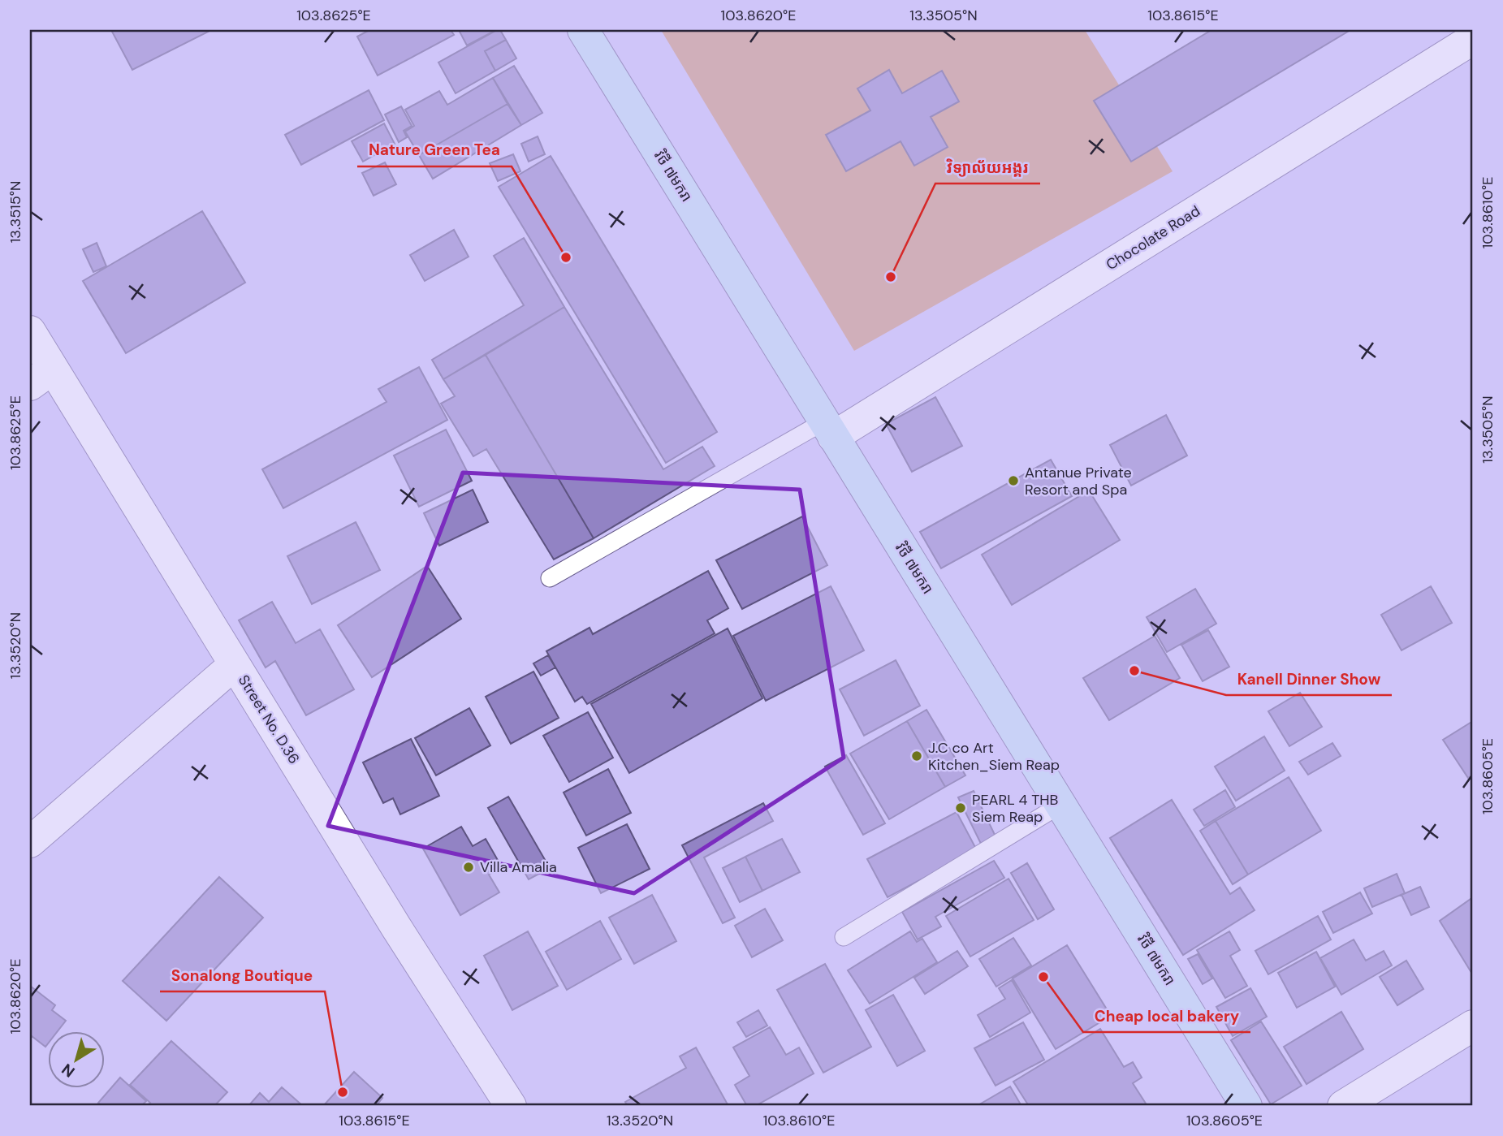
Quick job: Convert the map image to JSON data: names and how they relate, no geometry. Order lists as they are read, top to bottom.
{
  "streets": {
    "main road": ["វិថី ៧មករា"],
    "street": ["Chocolate Road", "Street No. D.36"]
  },
  "crossings": [
    ["វិថី ៧មករា", "Chocolate Road"]
  ],
  "places": [
    "Nature Green Tea",
    "វិទ្យាល័យអង្គរ",
    "Antanue Private Resort and Spa",
    "Kanell Dinner Show",
    "J.C co Art Kitchen_Siem Reap",
    "PEARL 4 THB Siem Reap",
    "Villa Amalia",
    "Cheap local bakery",
    "Sonalong Boutique"
  ],
  "north": "bottom left",
  "coordinates": [
    "103.8625°E",
    "103.8620°E",
    "13.3505°N",
    "103.8615°E",
    "13.3515°N",
    "103.8610°E",
    "13.3520°N",
    "103.8605°E"
  ]
}
